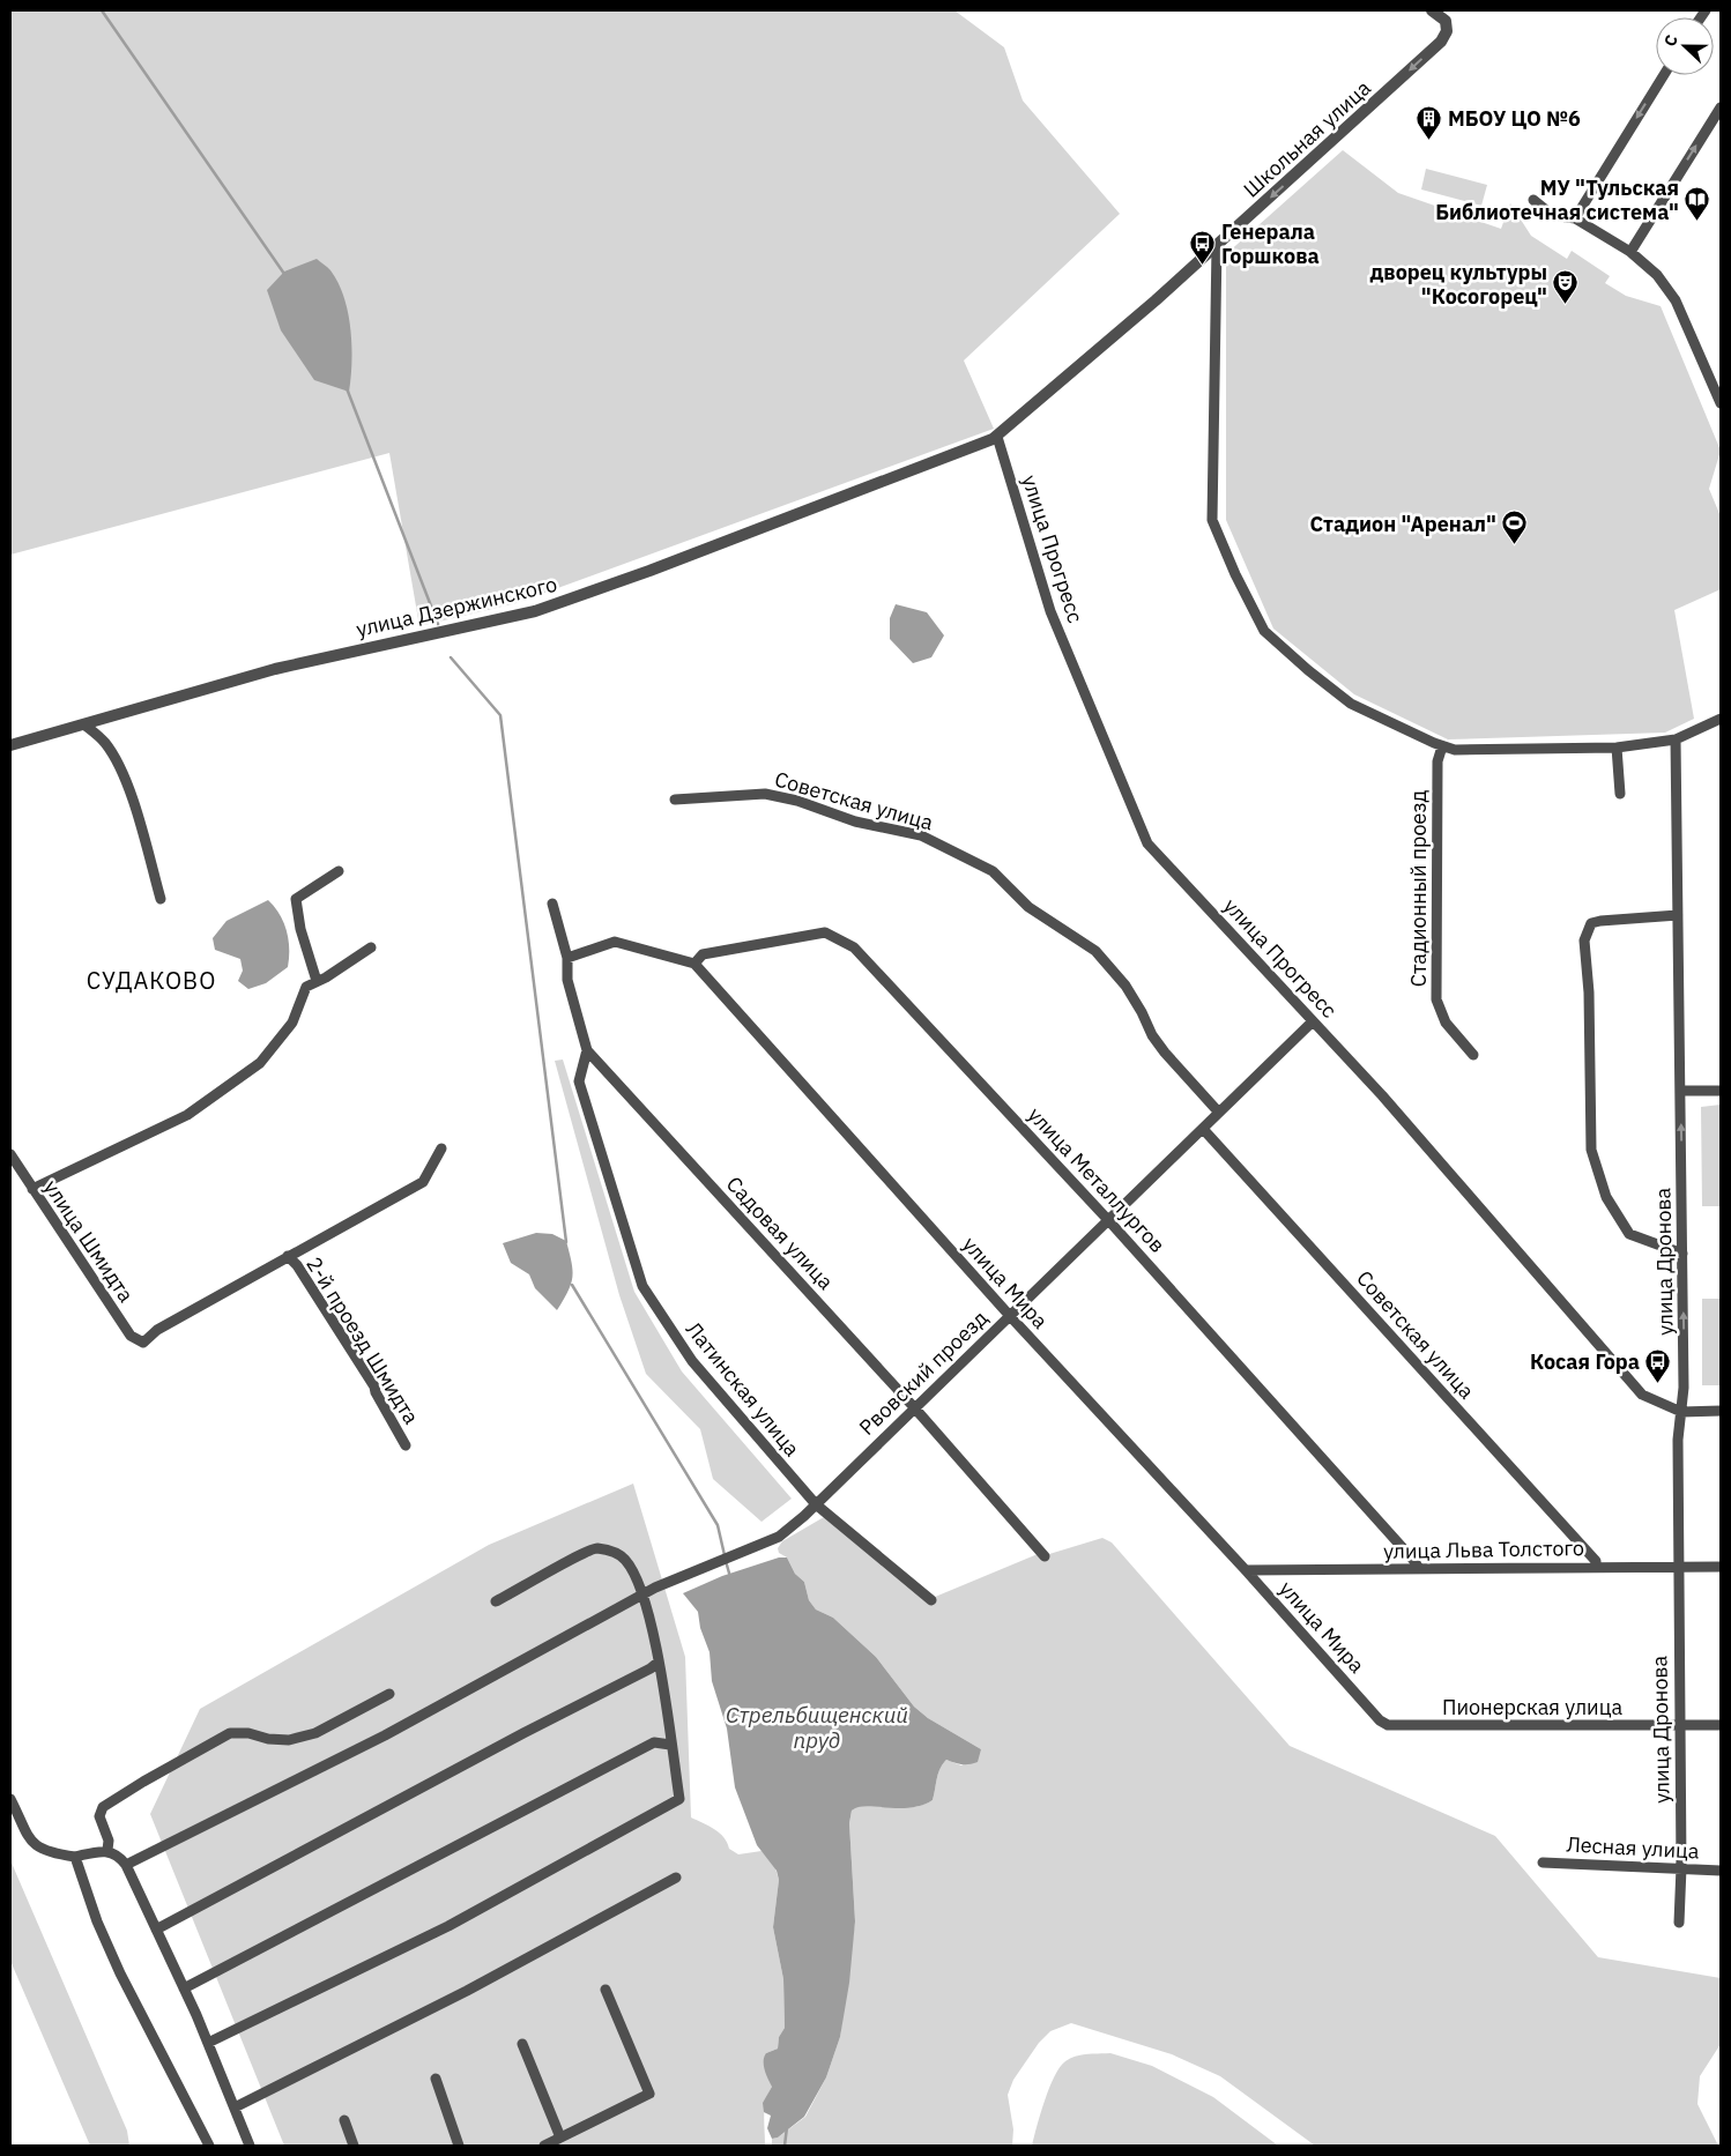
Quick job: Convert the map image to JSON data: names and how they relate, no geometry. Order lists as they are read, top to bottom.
{
  "streets": {
    "street": [
      "Школьная улица",
      "улица Прогресс",
      "улица Дзержинского",
      "Советская улица",
      "Стадионный проезд",
      "улица Металлургов",
      "Садовая улица",
      "улица Шмидта",
      "улица Дронова",
      "улица Мира",
      "2-й проезд Шмидта",
      "Рвовский проезд",
      "Латинская улица",
      "улица Льва Толстого",
      "Пионерская улица",
      "Лесная улица"
    ]
  },
  "crossings": [
    ["Школьная улица", "улица Прогресс"],
    ["Школьная улица", "улица Дзержинского"],
    ["улица Прогресс", "улица Дзержинского"],
    ["улица Прогресс", "улица Дронова"],
    ["улица Прогресс", "Рвовский проезд"],
    ["Советская улица", "Рвовский проезд"],
    ["Советская улица", "улица Льва Толстого"],
    ["улица Металлургов", "улица Мира"],
    ["улица Металлургов", "Рвовский проезд"],
    ["улица Металлургов", "улица Льва Толстого"],
    ["Садовая улица", "Рвовский проезд"],
    ["Садовая улица", "Латинская улица"],
    ["улица Шмидта", "2-й проезд Шмидта"],
    ["улица Дронова", "улица Льва Толстого"],
    ["улица Дронова", "Пионерская улица"],
    ["улица Дронова", "Лесная улица"],
    ["улица Мира", "Рвовский проезд"],
    ["улица Мира", "улица Льва Толстого"],
    ["улица Мира", "Пионерская улица"],
    ["Рвовский проезд", "Латинская улица"]
  ],
  "one_way": ["Школьная улица"],
  "districts": ["СУДАКОВО"],
  "water": ["Стрельбищенский пруд"],
  "places": {
    "building": ["МБОУ ЦО №6"],
    "library": ["МУ \"Тульская Библиотечная система\""],
    "bus stop": ["Генерала Горшкова", "Косая Гора"],
    "theatre": ["дворец культуры \"Косогорец\""],
    "sports": ["Стадион \"Аренал\""]
  },
  "north": "left"
}
